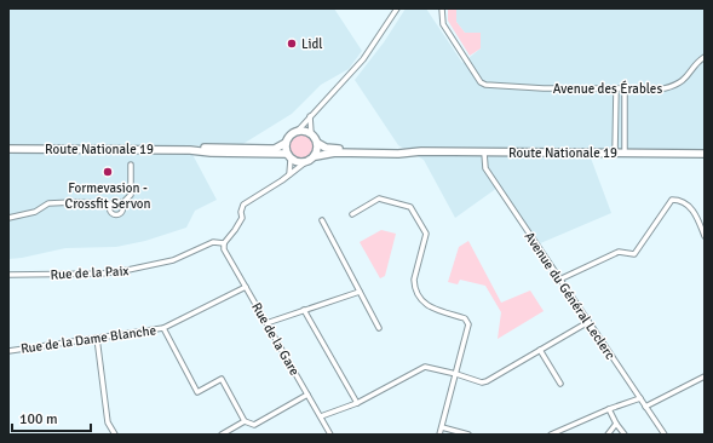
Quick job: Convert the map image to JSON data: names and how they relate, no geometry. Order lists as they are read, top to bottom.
{
  "streets": {
    "main road": ["Route Nationale 19"],
    "street": [
      "Avenue des Érables",
      "Rue de la Paix",
      "Avenue du Général Leclerc",
      "Rue de la Dame Blanche",
      "Rue de la Gare"
    ]
  },
  "crossings": [
    ["Route Nationale 19", "Avenue du Général Leclerc"],
    ["Rue de la Paix", "Rue de la Gare"],
    ["Rue de la Dame Blanche", "Rue de la Gare"]
  ],
  "places": ["Lidl", "Formevasion - Crossfit Servon"],
  "scale_bar": "100 m"
}
